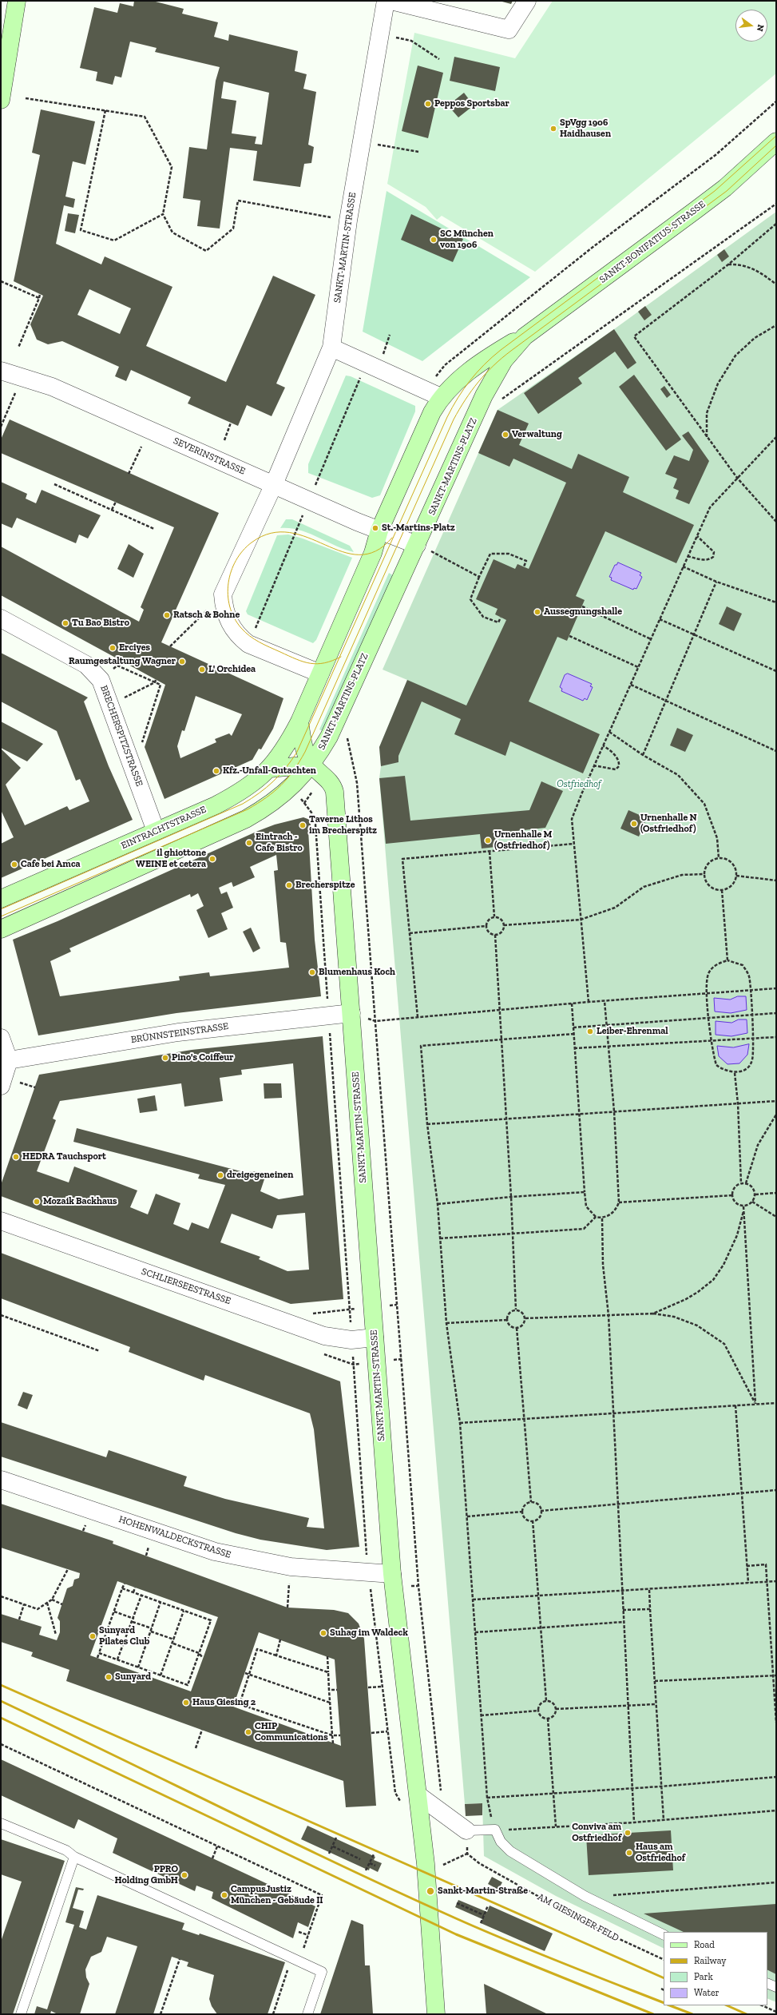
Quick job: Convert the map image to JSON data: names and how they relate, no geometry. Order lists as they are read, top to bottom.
{
  "streets": {
    "main road": [
      "SANKT-BONIFATIUS-STRASSE",
      "SANKT-MARTIN-STRASSE",
      "SANKT-MARTINS-PLATZ",
      "EINTRACHTSTRASSE"
    ],
    "street": [
      "SEVERINSTRASSE",
      "BRECHERSPITZSTRASSE",
      "BRÜNNSTEINSTRASSE",
      "SCHLIERSEESTRASSE",
      "HOHENWALDECKSTRASSE"
    ],
    "path": ["AM GIESINGER FELD"]
  },
  "crossings": [
    ["SANKT-BONIFATIUS-STRASSE", "SANKT-MARTINS-PLATZ"],
    ["SANKT-MARTIN-STRASSE", "SEVERINSTRASSE"],
    ["SANKT-MARTIN-STRASSE", "SANKT-MARTINS-PLATZ"],
    ["SANKT-MARTIN-STRASSE", "BRÜNNSTEINSTRASSE"],
    ["SANKT-MARTIN-STRASSE", "SCHLIERSEESTRASSE"],
    ["SANKT-MARTIN-STRASSE", "HOHENWALDECKSTRASSE"],
    ["SEVERINSTRASSE", "SANKT-MARTINS-PLATZ"],
    ["BRECHERSPITZSTRASSE", "EINTRACHTSTRASSE"]
  ],
  "parks": ["Ostfriedhof"],
  "places": [
    "Peppos Sportsbar",
    "SpVgg 1906 Haidhausen",
    "SC München von 1906",
    "Verwaltung",
    "St.-Martins-Platz",
    "Aussegnungshalle",
    "Ratsch & Bohne",
    "Tu Bao Bistro",
    "Erciyes",
    "Raumgestaltung Wagner",
    "L' Orchidea",
    "Kfz.-Unfall-Gutachten",
    "Urnenhalle N (Ostfriedhof)",
    "Taverne Lithos im Brecherspitz",
    "Urnenhalle M (Ostfriedhof)",
    "Eintrach - Cafe Bistro",
    "il ghiottone WEINE et cetera",
    "Cafe bei Amca",
    "Brecherspitze",
    "Blumenhaus Koch",
    "Leiber-Ehrenmal",
    "Pino's Coiffeur",
    "HEDRA Tauchsport",
    "dreigegeneinen",
    "Mozaik Backhaus",
    "Suhag im Waldeck",
    "Sunyard Pilates Club",
    "Sunyard",
    "Haus Giesing 2",
    "CHIP Communications",
    "Conviva am Ostfriedhof",
    "Haus am Ostfriedhof",
    "PPRO Holding GmbH",
    "Sankt-Martin-Straße",
    "CampusJustiz München - Gebäude II"
  ],
  "legend": [
    "Road",
    "Railway",
    "Park",
    "Water"
  ],
  "north": "right"
}
